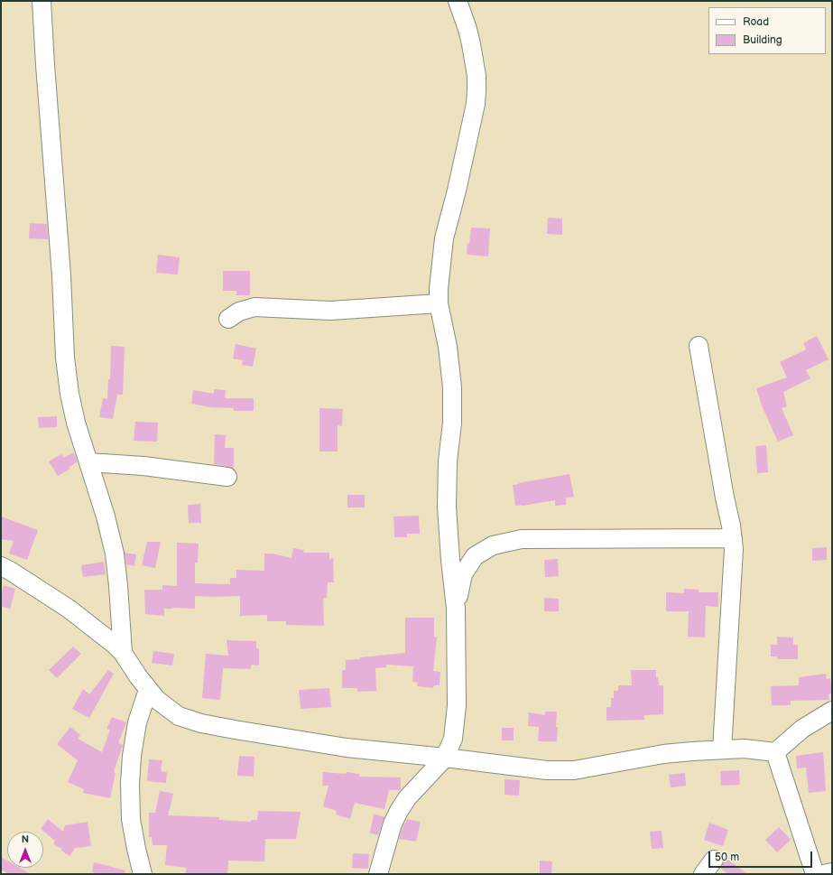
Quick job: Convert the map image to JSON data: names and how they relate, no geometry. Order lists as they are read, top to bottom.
{
  "legend": ["Road", "Building"],
  "scale_bar": "50 m",
  "north": "top"
}
